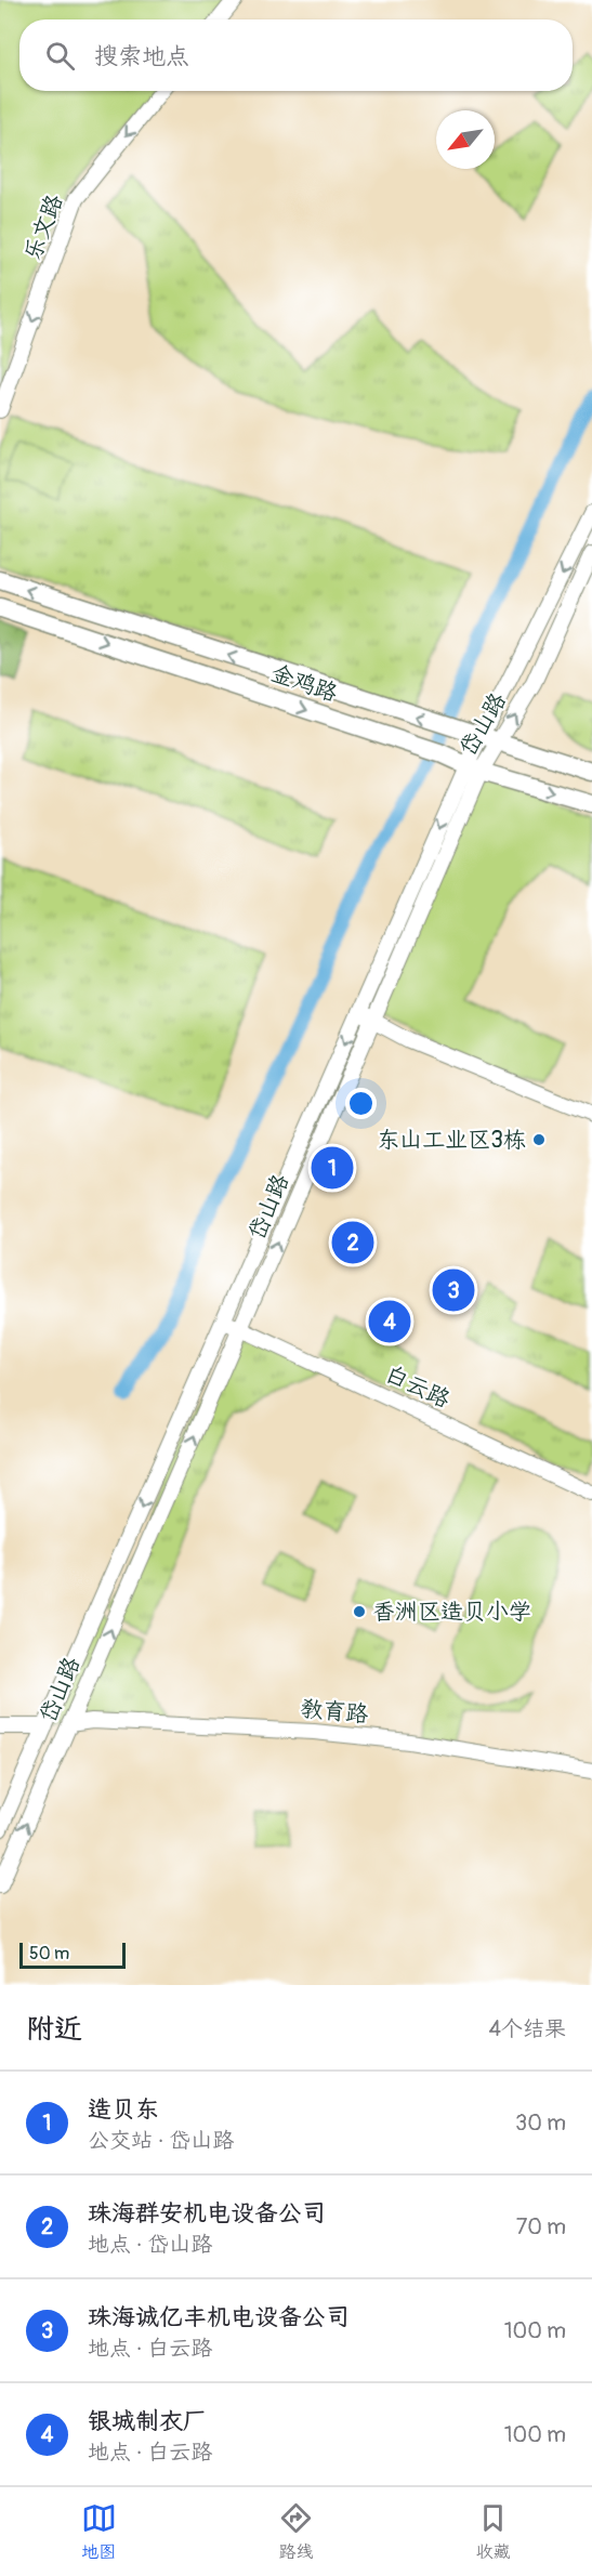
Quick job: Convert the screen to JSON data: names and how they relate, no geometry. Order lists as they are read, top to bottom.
{
  "streets": {
    "main road": ["金鸡路"],
    "street": [
      "乐文路",
      "岱山路",
      "白云路",
      "教育路"
    ]
  },
  "crossings": [
    ["金鸡路", "岱山路"],
    ["岱山路", "白云路"],
    ["岱山路", "教育路"]
  ],
  "one_way": ["乐文路"],
  "places": ["东山工业区3栋", "香洲区造贝小学"],
  "scale_bar": "50 m",
  "north": "bottom left",
  "page": {
    "search": "搜索地点",
    "pins": [
      "1",
      "2",
      "3",
      "4"
    ],
    "scale": "50 m",
    "heading": ["附近", "4个结果"],
    "list": [
      {
        "mark": "1",
        "name": "造贝东",
        "note": "公交站 · 岱山路",
        "value": "30 m"
      },
      {
        "mark": "2",
        "name": "珠海群安机电设备公司",
        "note": "地点 · 岱山路",
        "value": "70 m"
      },
      {
        "mark": "3",
        "name": "珠海诚亿丰机电设备公司",
        "note": "地点 · 白云路",
        "value": "100 m"
      },
      {
        "mark": "4",
        "name": "银城制衣厂",
        "note": "地点 · 白云路",
        "value": "100 m"
      }
    ],
    "nav": ["地图", "路线", "收藏"]
  }
}
